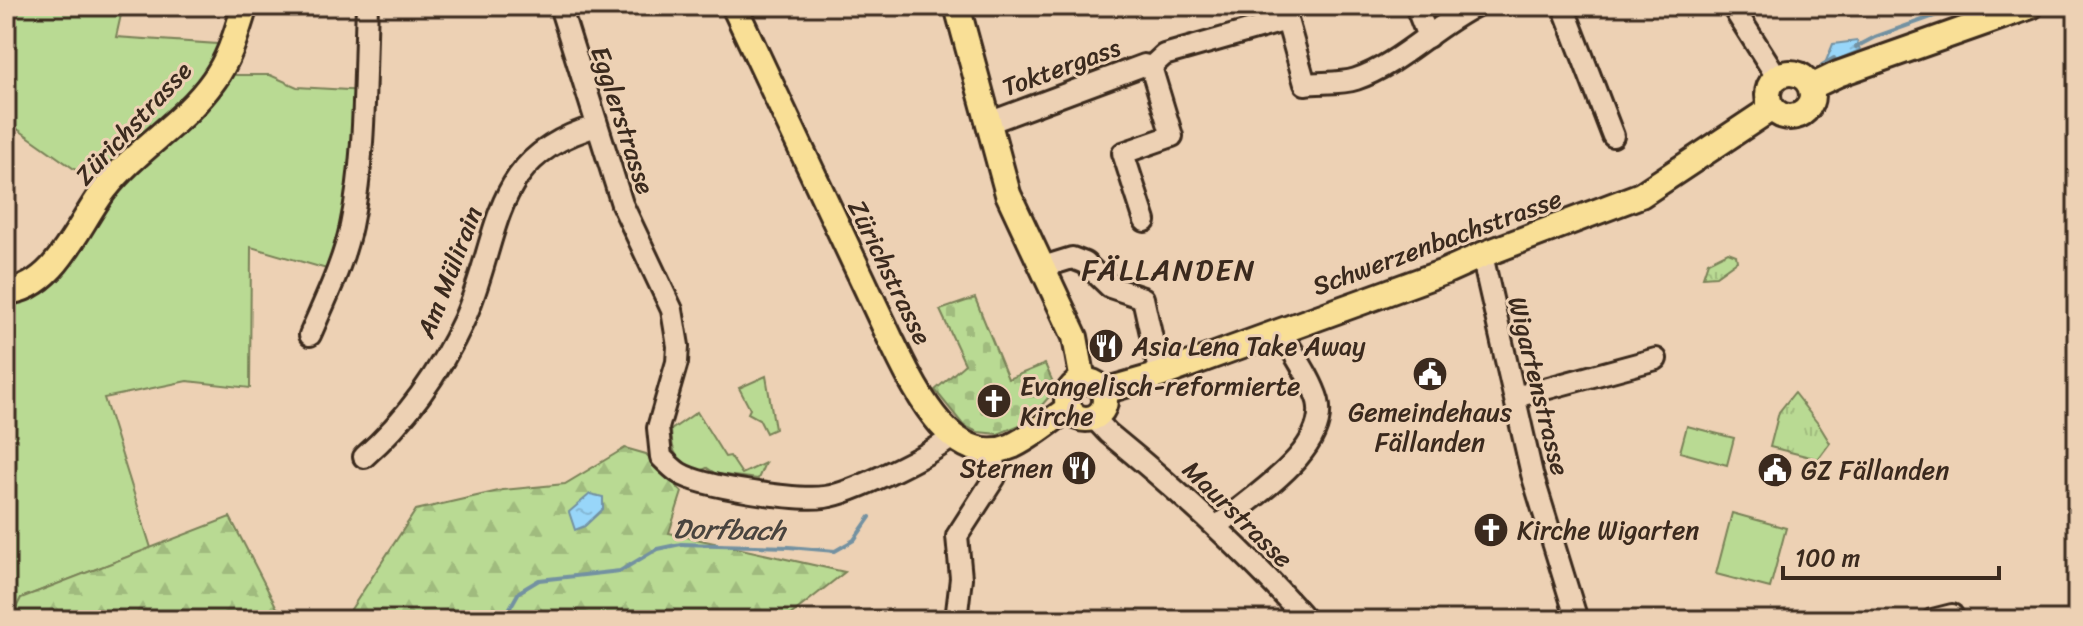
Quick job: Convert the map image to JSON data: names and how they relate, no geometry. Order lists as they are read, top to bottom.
{
  "streets": {
    "main road": ["Zürichstrasse", "Schwerzenbachstrasse"],
    "street": [
      "Toktergass",
      "Egglerstrasse",
      "Am Mülirain",
      "Wigartenstrasse",
      "Maurstrasse"
    ]
  },
  "crossings": [
    ["Egglerstrasse", "Zürichstrasse"],
    ["Egglerstrasse", "Am Mülirain"],
    ["Schwerzenbachstrasse", "Wigartenstrasse"],
    ["Schwerzenbachstrasse", "Maurstrasse"]
  ],
  "districts": ["FÄLLANDEN"],
  "water": ["Dorfbach"],
  "places": {
    "restaurant": ["Asia Lena Take Away", "Sternen"],
    "public building": ["Gemeindehaus Fällanden", "GZ Fällanden"],
    "church": ["Evangelisch-reformierte Kirche", "Kirche Wigarten"]
  },
  "scale_bar": "100 m"
}
